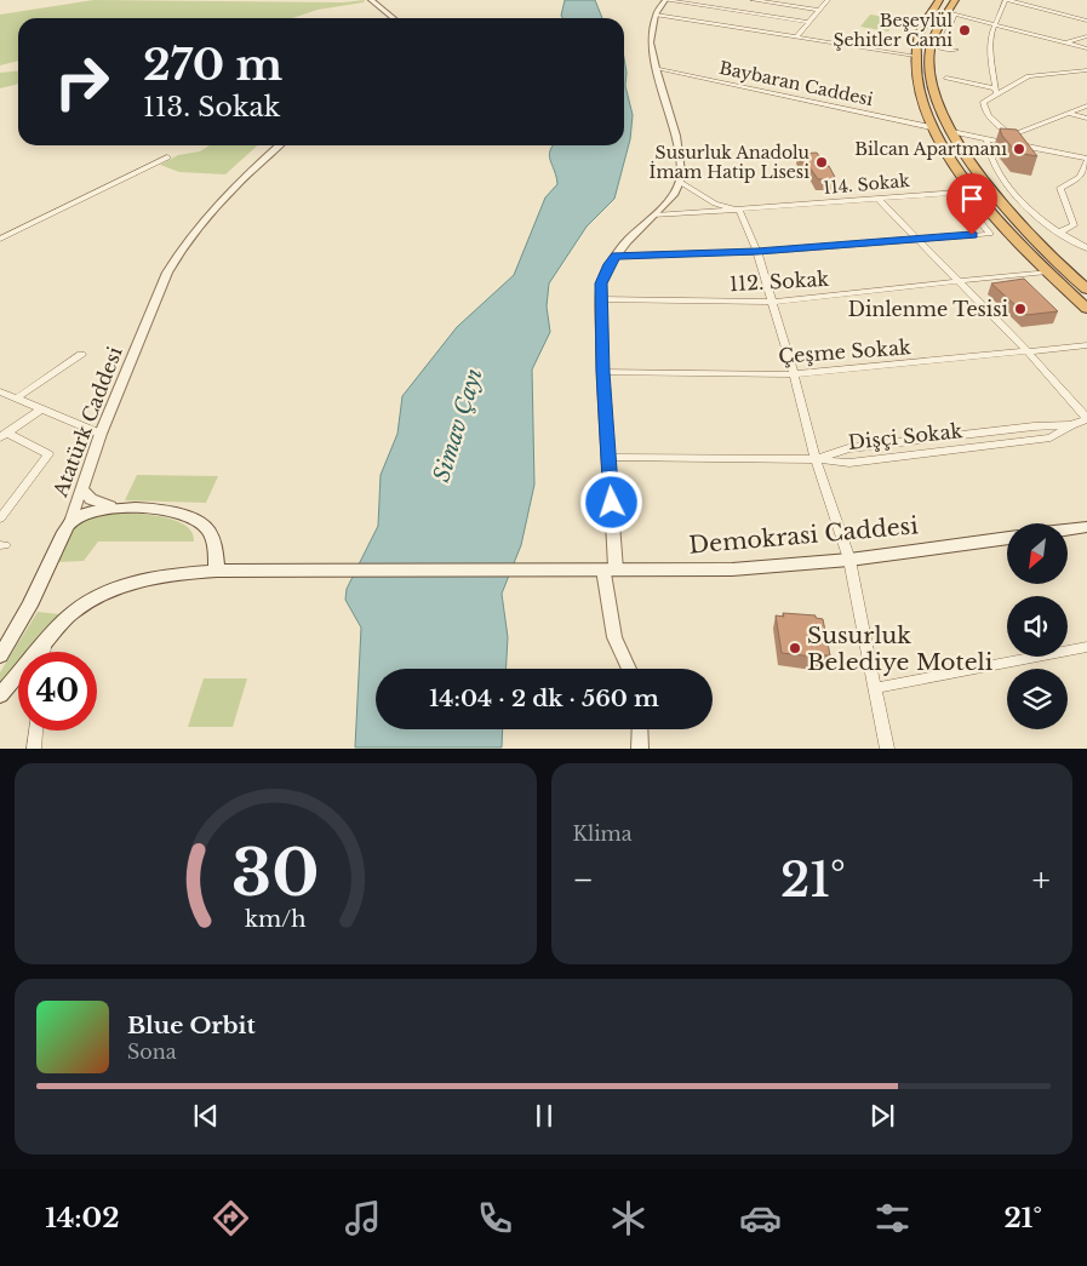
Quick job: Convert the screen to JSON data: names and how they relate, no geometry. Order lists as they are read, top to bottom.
{
  "streets": {
    "main road": ["Atatürk Caddesi", "Demokrasi Caddesi"],
    "street": [
      "Baybaran Caddesi",
      "114. Sokak",
      "112. Sokak",
      "Çeşme Sokak",
      "Dişçi Sokak"
    ]
  },
  "water": ["Simav Çayı"],
  "places": [
    "Beşeylül Şehitler Cami",
    "Bilcan Apartmanı",
    "Susurluk Anadolu İmam Hatip Lisesi",
    "Dinlenme Tesisi",
    "Susurluk Belediye Moteli"
  ],
  "north": "bottom left",
  "page": {
    "turn": ["270 m", "113. Sokak"],
    "limit": "40",
    "trip": "14:04 · 2 dk · 560 m",
    "tile": "Klima",
    "heat": ["−", "21°", "+"],
    "song": ["Blue Orbit", "Sona"],
    "tabs": ["14:02", "21°"],
    "gauge": ["30", "km/h"]
  }
}
